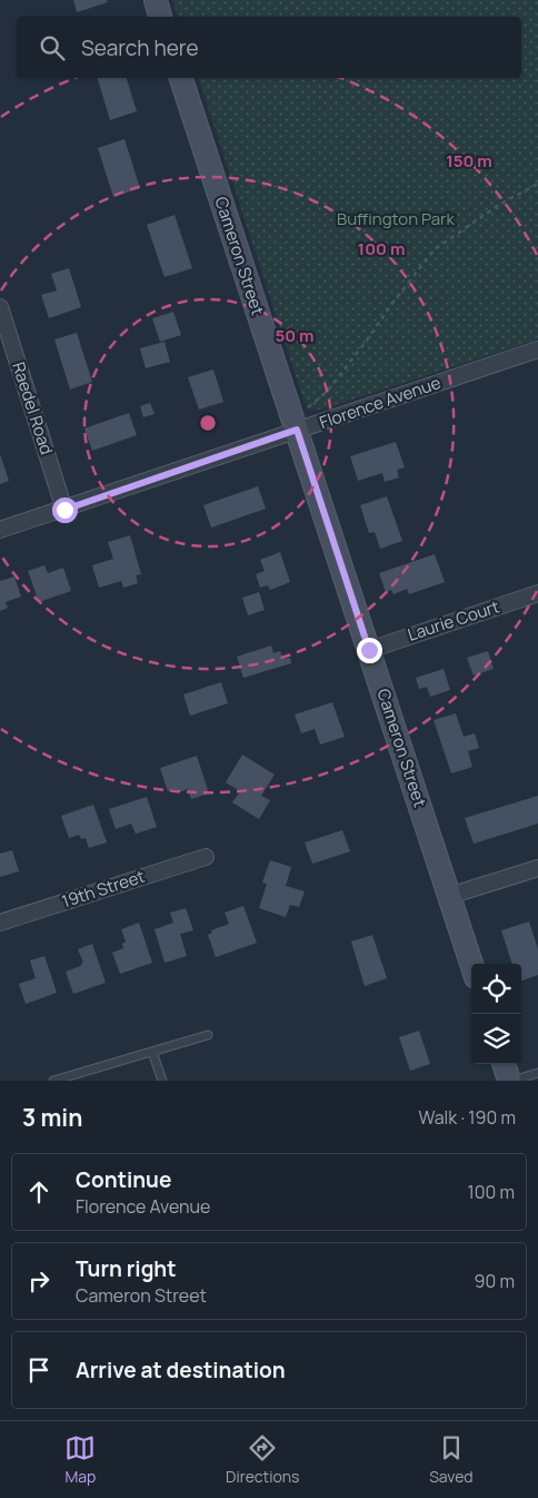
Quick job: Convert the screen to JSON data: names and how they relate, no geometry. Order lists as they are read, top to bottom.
{
  "streets": {
    "main road": ["Cameron Street"],
    "street": [
      "Florence Avenue",
      "Raedel Road",
      "Laurie Court",
      "19th Street"
    ]
  },
  "crossings": [
    ["Cameron Street", "Florence Avenue"],
    ["Cameron Street", "Laurie Court"],
    ["Florence Avenue", "Raedel Road"]
  ],
  "parks": ["Buffington Park"],
  "page": {
    "search": "Search here",
    "heading": ["3 min", "Walk · 190 m"],
    "list": [
      ["Continue", "Florence Avenue", "100 m"],
      ["Turn right", "Cameron Street", "90 m"],
      "Arrive at destination"
    ],
    "nav": ["Map", "Directions", "Saved"]
  },
  "rings": ["150 m", "100 m", "50 m"]
}
